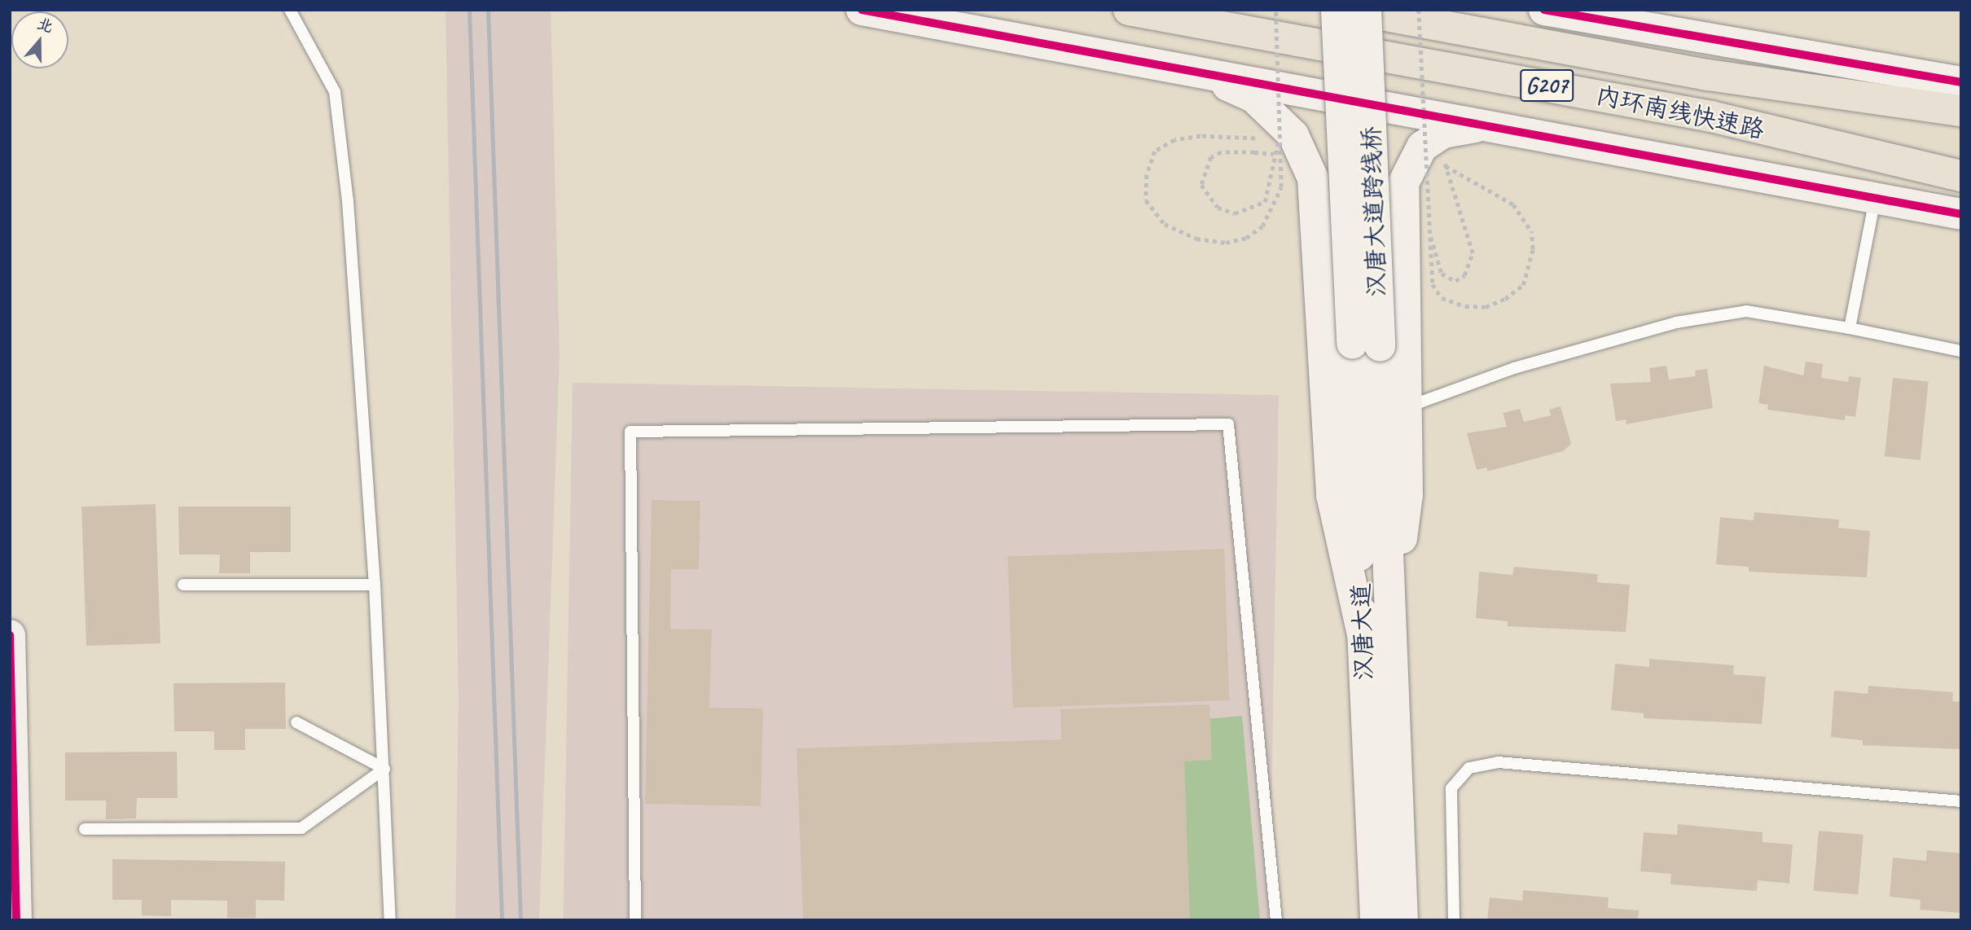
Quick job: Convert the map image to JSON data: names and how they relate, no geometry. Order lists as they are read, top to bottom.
{
  "streets": {
    "highway": ["G207", "内环南线快速路"],
    "main road": ["汉唐大道跨线桥", "汉唐大道"]
  },
  "crossings": [
    ["汉唐大道跨线桥", "汉唐大道"]
  ],
  "north": "top"
}
